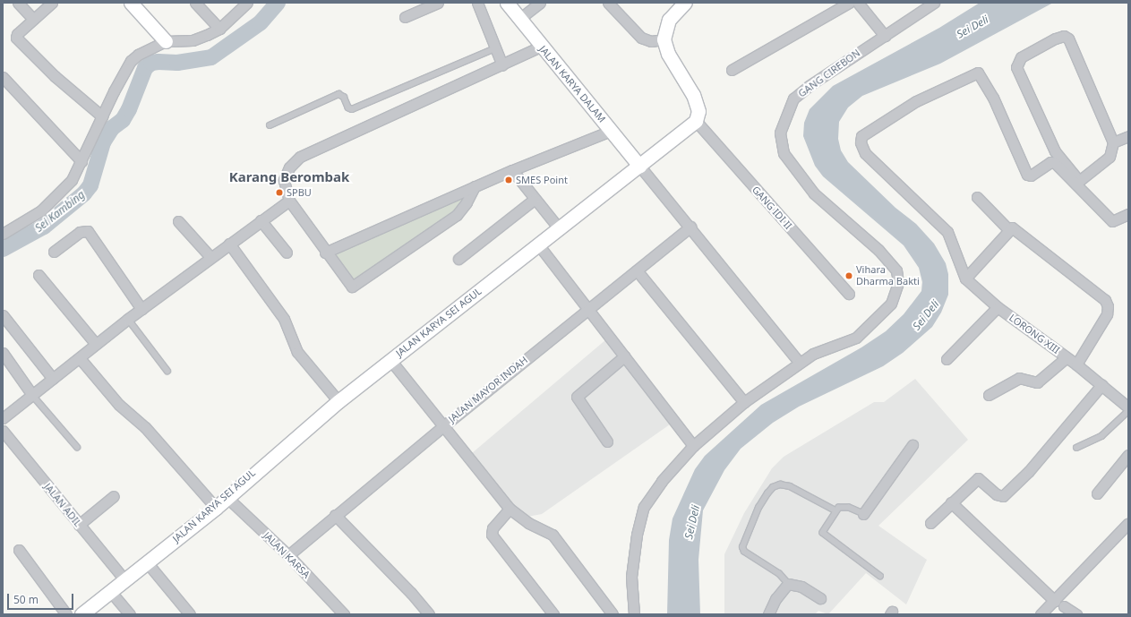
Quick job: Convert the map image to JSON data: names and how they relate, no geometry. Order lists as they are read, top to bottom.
{
  "streets": {
    "main road": ["JALAN KARYA DALAM", "JALAN KARYA SEI AGUL"],
    "street": [
      "GANG CIREBON",
      "GANG IDI II",
      "LORONG XIII",
      "JALAN MAYOR INDAH",
      "JALAN ADIL",
      "JALAN KARSA"
    ]
  },
  "crossings": [
    ["JALAN KARYA DALAM", "JALAN KARYA SEI AGUL"],
    ["GANG IDI II", "JALAN KARYA SEI AGUL"],
    ["JALAN KARYA SEI AGUL", "JALAN ADIL"],
    ["JALAN KARYA SEI AGUL", "JALAN KARSA"],
    ["JALAN MAYOR INDAH", "JALAN KARSA"]
  ],
  "districts": ["Karang Berombak"],
  "water": ["Sei Deli", "Sei Kambing"],
  "places": ["SMES Point", "SPBU", "Vihara Dharma Bakti"],
  "scale_bar": "50 m"
}
